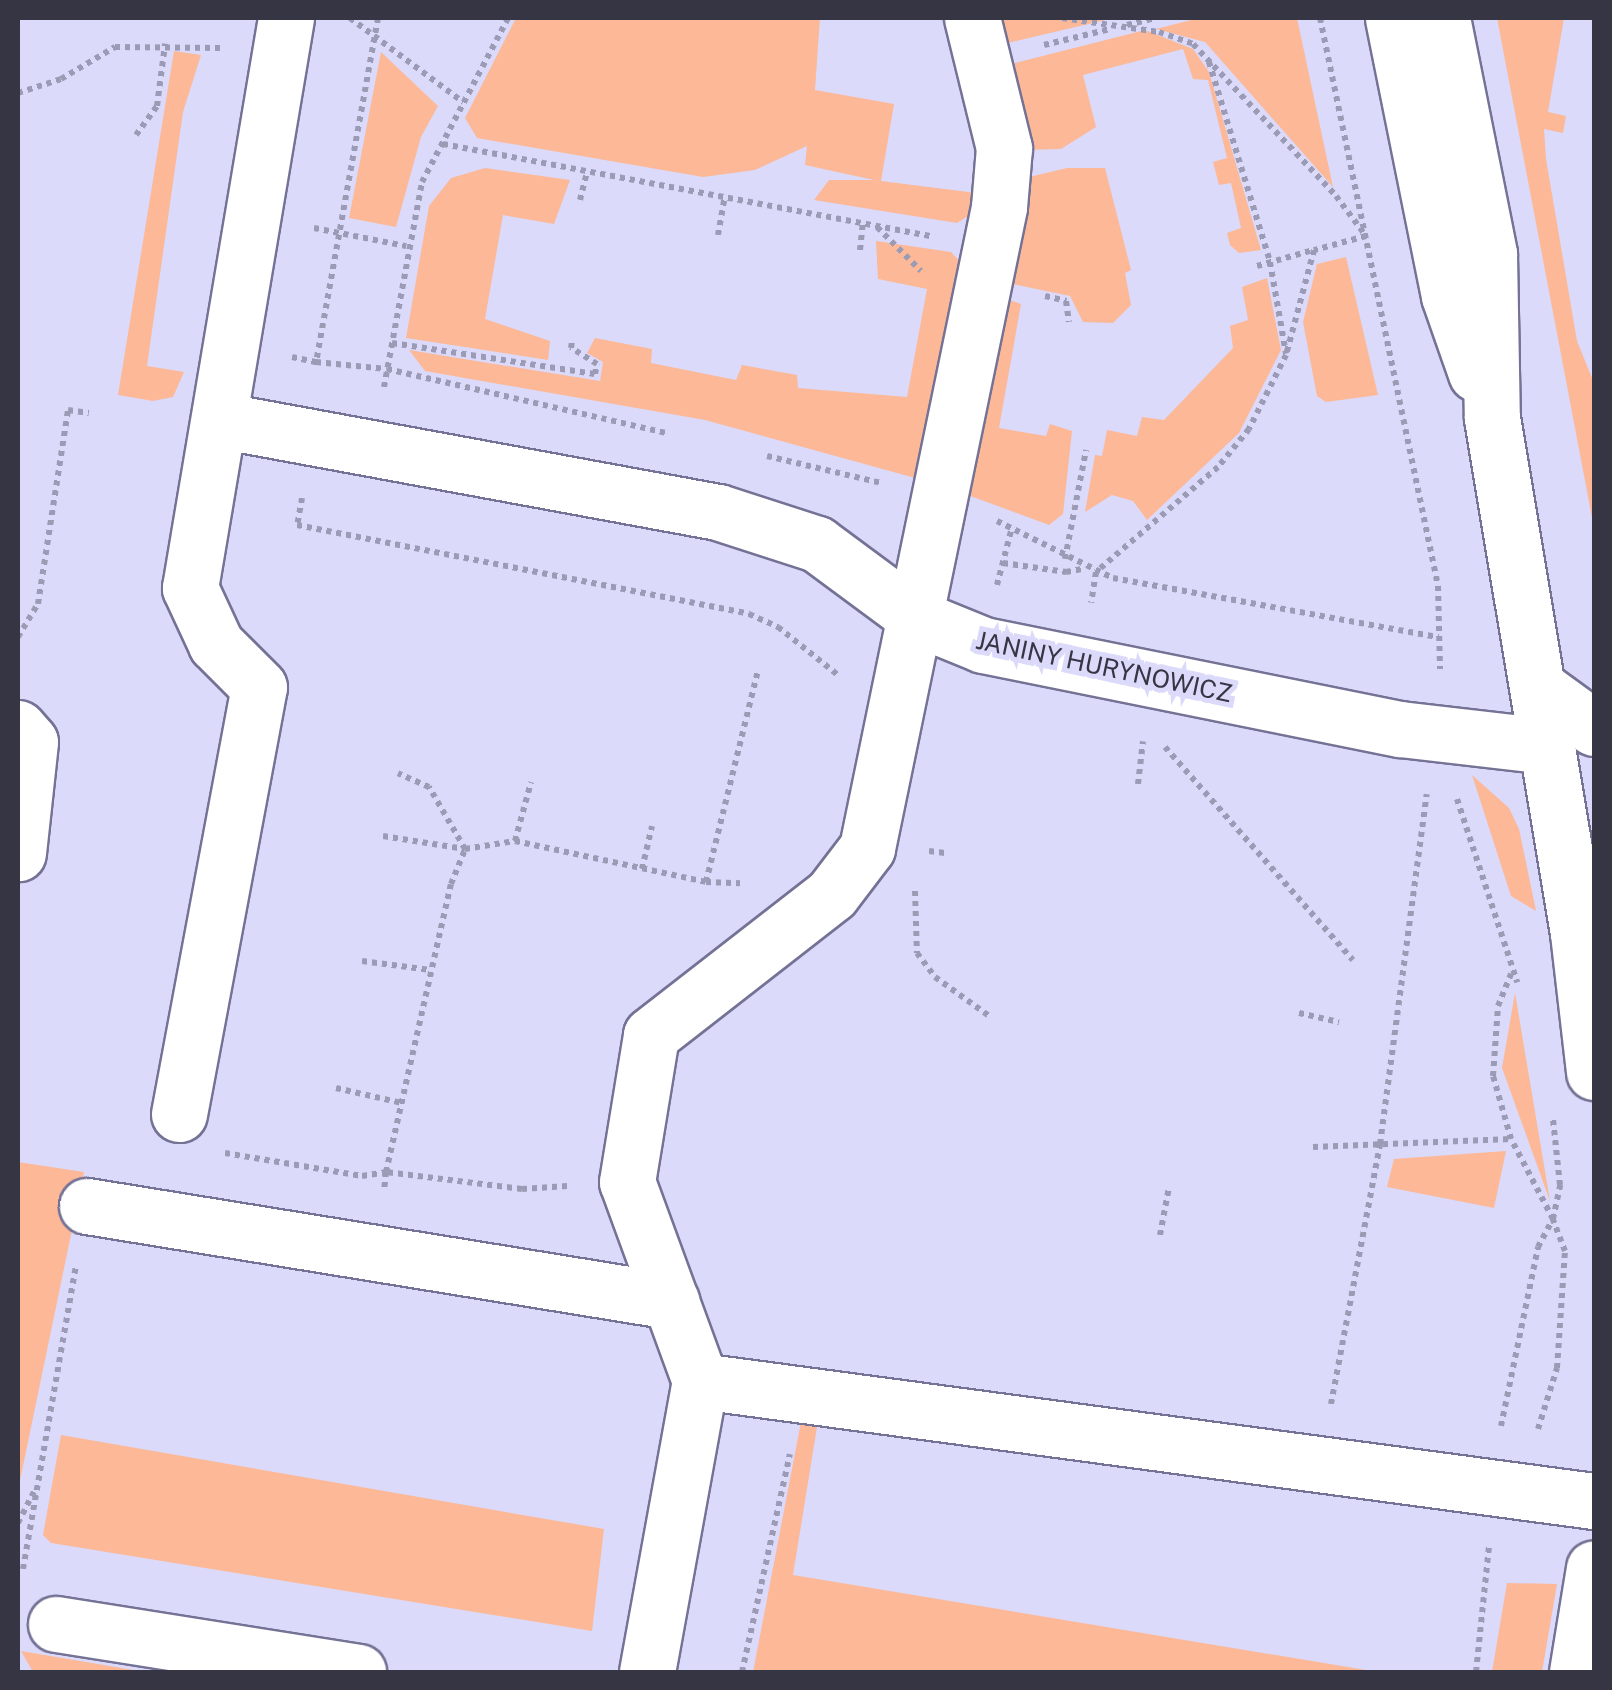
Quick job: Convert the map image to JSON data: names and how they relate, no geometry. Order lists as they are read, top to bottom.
{
  "streets": {
    "street": ["JANINY HURYNOWICZ"]
  }
}
